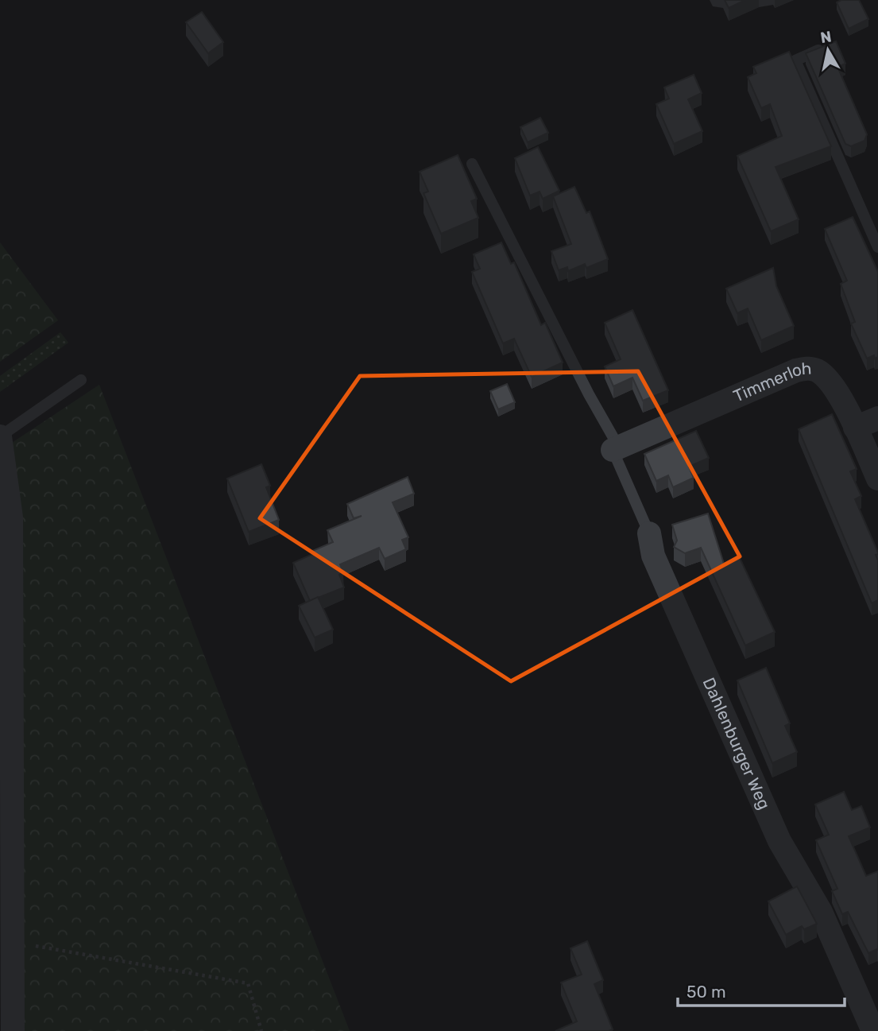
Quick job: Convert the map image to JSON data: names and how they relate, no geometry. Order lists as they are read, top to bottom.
{
  "streets": {
    "street": ["Timmerloh", "Dahlenburger Weg"]
  },
  "crossings": [
    ["Timmerloh", "Dahlenburger Weg"]
  ],
  "scale_bar": "50 m",
  "north": "top"
}
